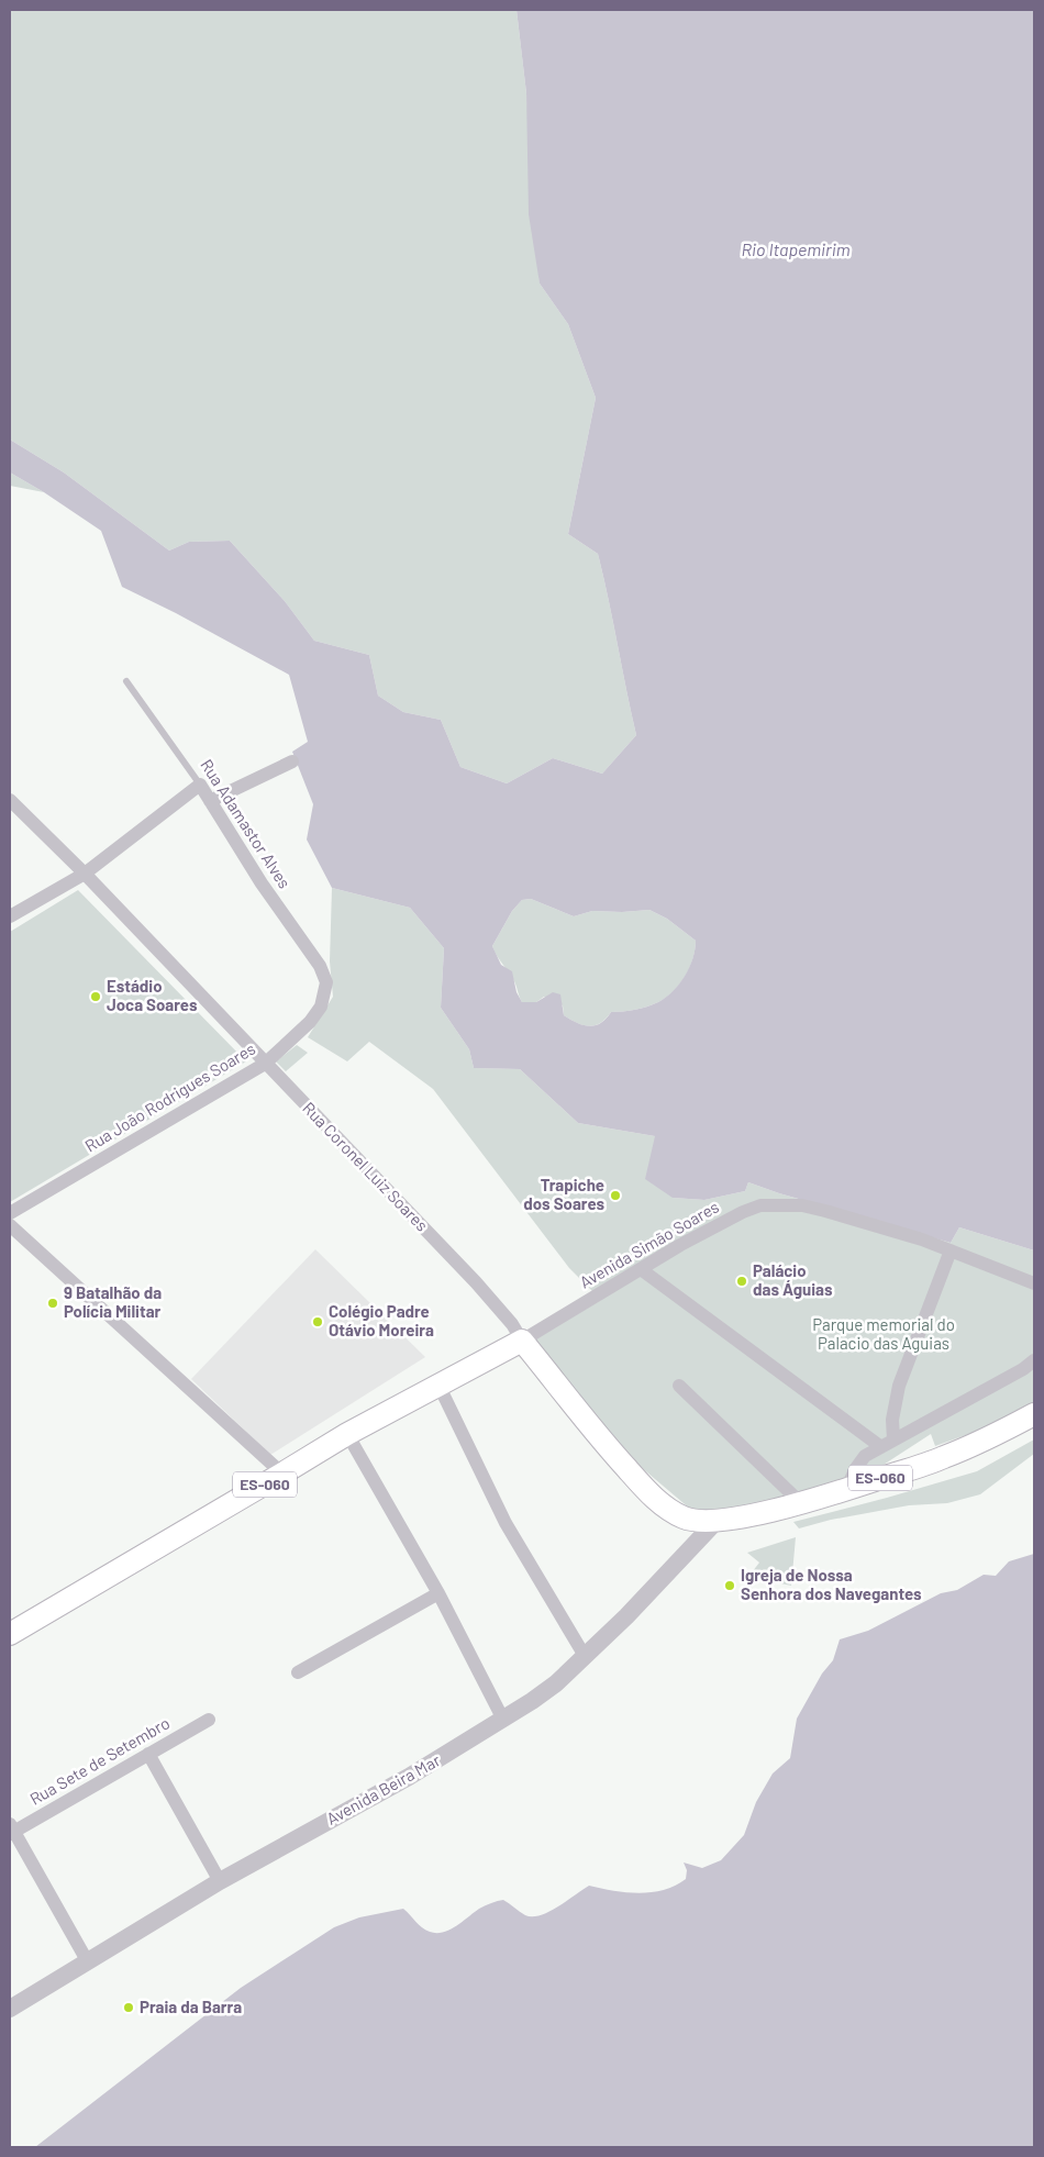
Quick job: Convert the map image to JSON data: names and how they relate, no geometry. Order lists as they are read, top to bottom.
{
  "streets": {
    "main road": ["Rua Coronel Luiz Soares", "ES-060"],
    "street": [
      "Rua Adamastor Alves",
      "Rua João Rodrigues Soares",
      "Avenida Simão Soares",
      "Rua Sete de Setembro",
      "Avenida Beira Mar"
    ]
  },
  "crossings": [
    ["Rua Adamastor Alves", "Rua João Rodrigues Soares"],
    ["Rua João Rodrigues Soares", "Rua Coronel Luiz Soares"],
    ["Rua Coronel Luiz Soares", "Avenida Simão Soares"],
    ["Rua Coronel Luiz Soares", "ES-060"],
    ["Rua Coronel Luiz Soares", "Avenida Beira Mar"],
    ["Avenida Simão Soares", "ES-060"],
    ["ES-060", "Avenida Beira Mar"]
  ],
  "water": ["Rio Itapemirim"],
  "parks": ["Parque memorial do Palacio das Aguias"],
  "places": [
    "Estádio Joca Soares",
    "Trapiche dos Soares",
    "Palácio das Águias",
    "9 Batalhão da Polícia Militar",
    "Colégio Padre Otávio Moreira",
    "Igreja de Nossa Senhora dos Navegantes",
    "Praia da Barra"
  ]
}
